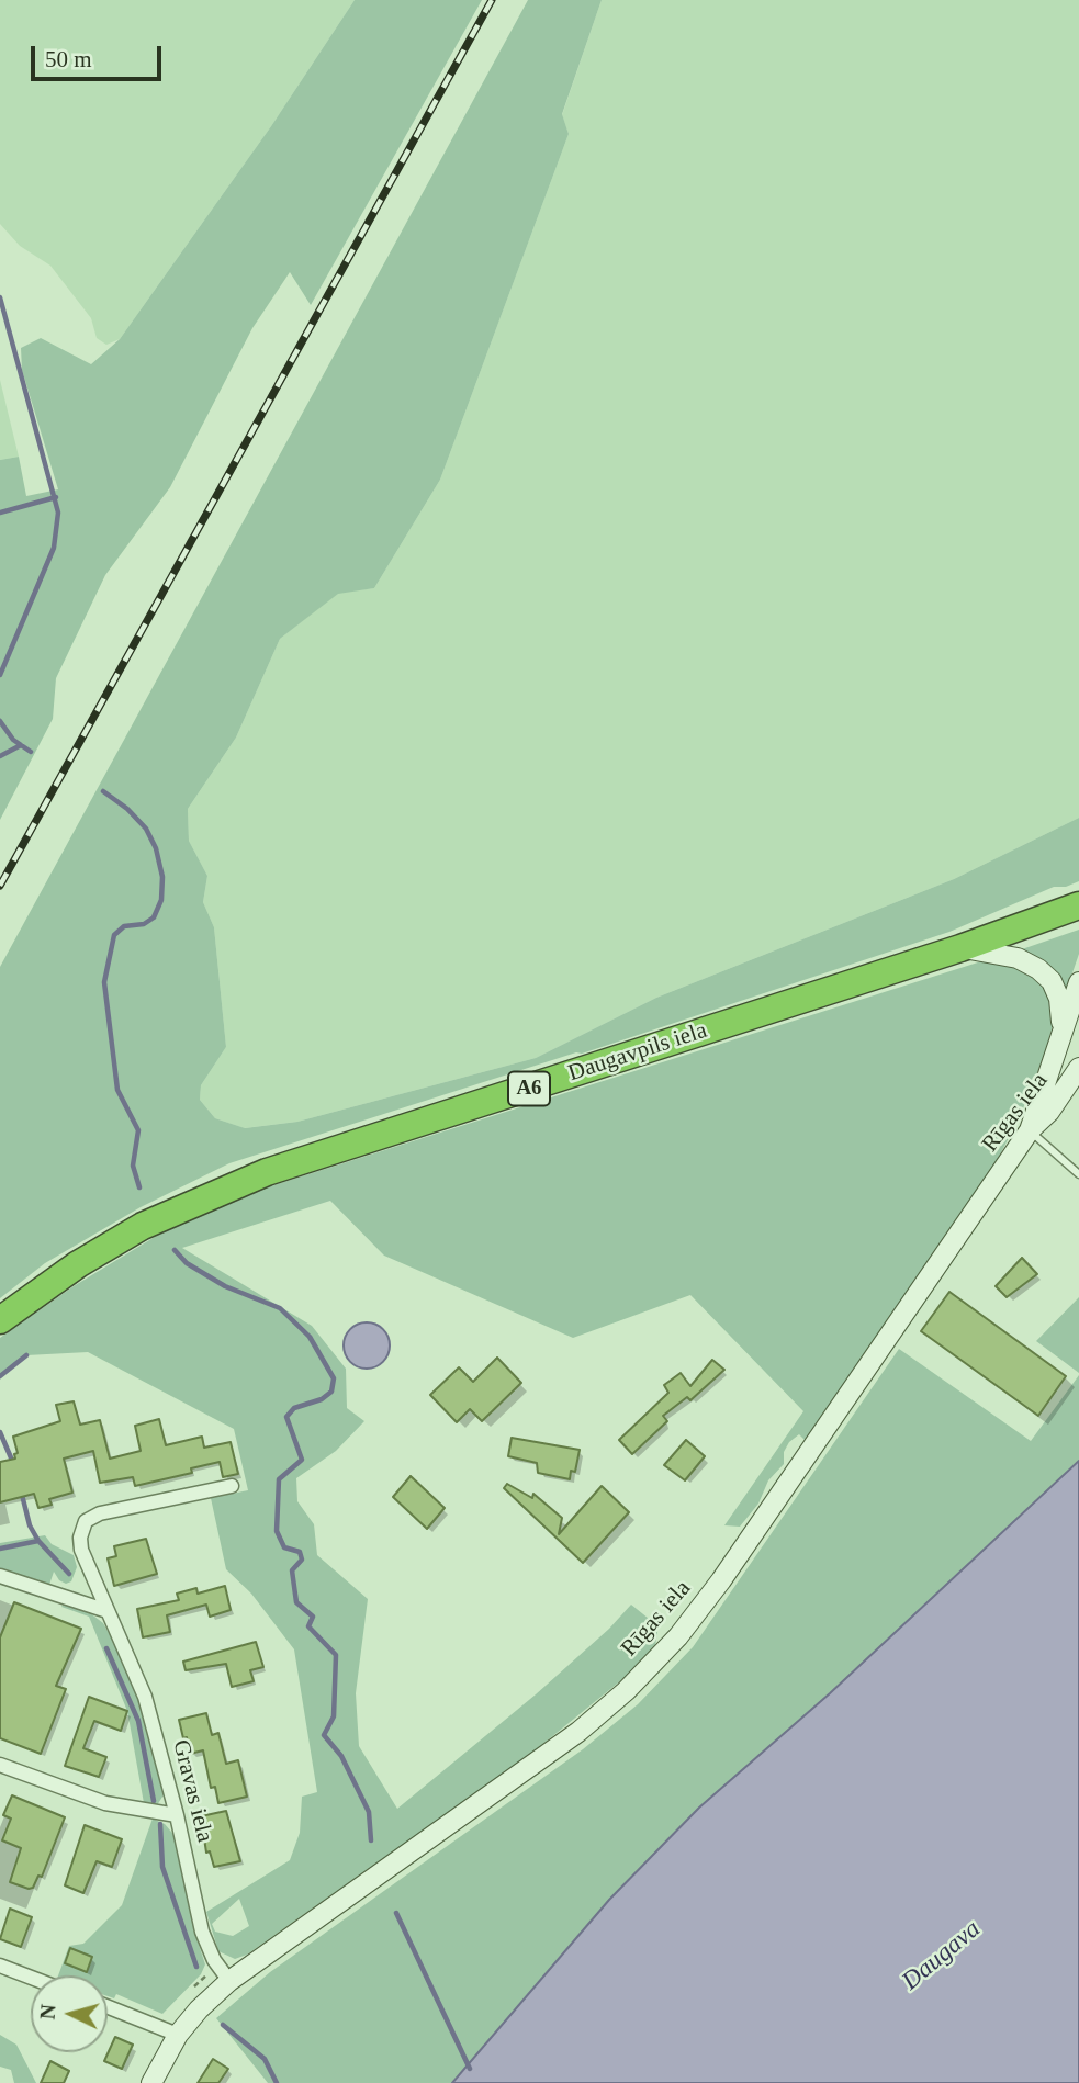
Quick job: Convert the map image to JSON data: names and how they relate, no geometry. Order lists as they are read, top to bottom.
{
  "streets": {
    "highway": ["Daugavpils iela", "A6"],
    "main road": ["Rīgas iela"],
    "street": ["Gravas iela"]
  },
  "crossings": [
    ["Rīgas iela", "Gravas iela"]
  ],
  "water": ["Daugava"],
  "scale_bar": "50 m",
  "north": "left"
}
